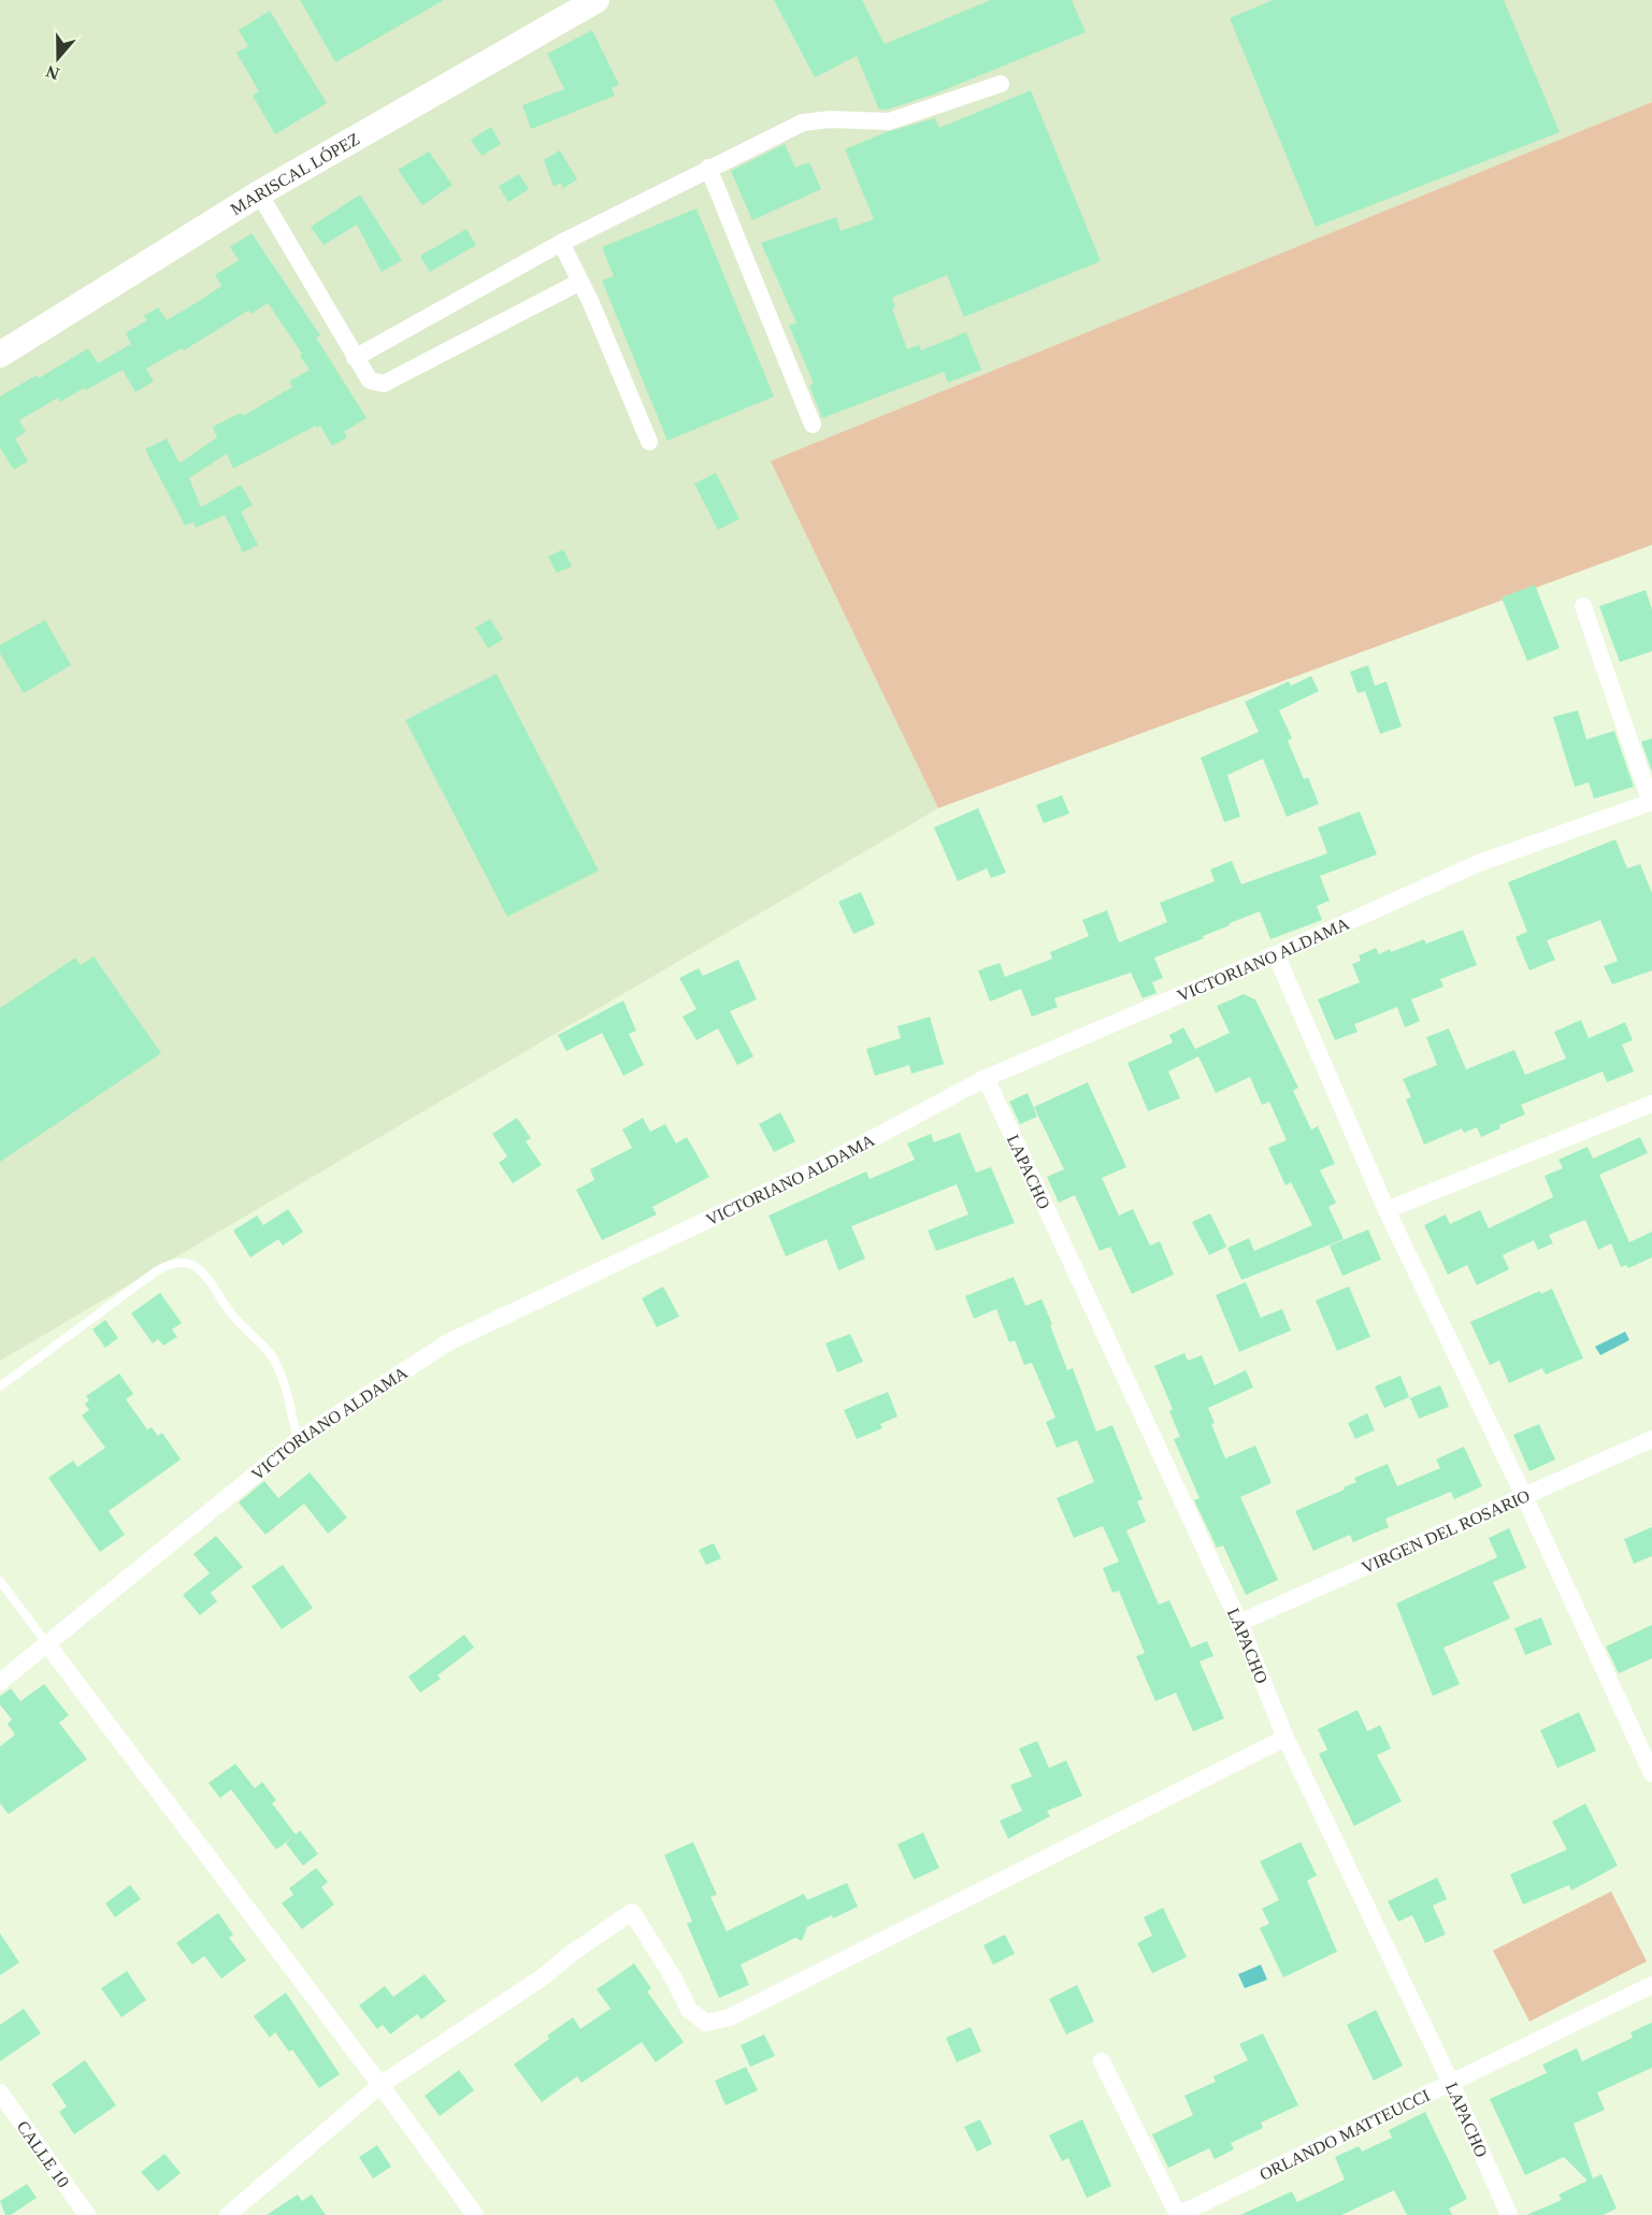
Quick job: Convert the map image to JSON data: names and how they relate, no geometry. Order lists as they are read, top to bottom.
{
  "streets": {
    "street": [
      "MARISCAL LÓPEZ",
      "VICTORIANO ALDAMA",
      "LAPACHO",
      "VIRGEN DEL ROSARIO",
      "ORLANDO MATTEUCCI",
      "CALLE 10"
    ]
  },
  "crossings": [
    ["VICTORIANO ALDAMA", "LAPACHO"],
    ["LAPACHO", "VIRGEN DEL ROSARIO"],
    ["LAPACHO", "ORLANDO MATTEUCCI"]
  ],
  "north": "bottom"
}
